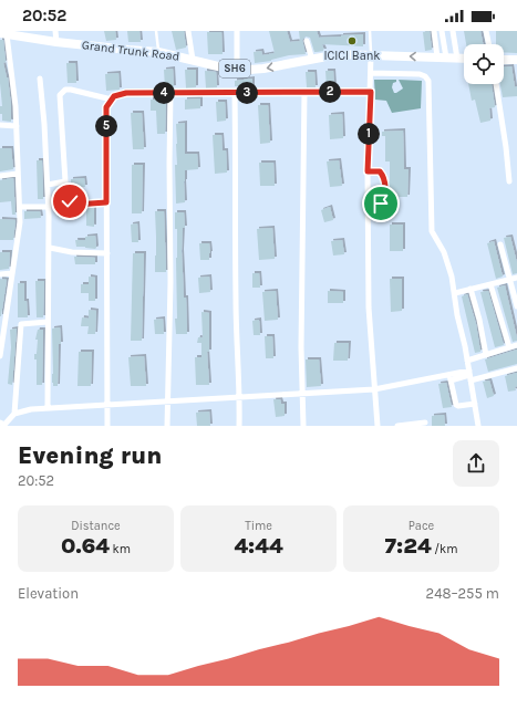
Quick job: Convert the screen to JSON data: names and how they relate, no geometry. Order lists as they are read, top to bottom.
{
  "streets": {
    "main road": ["Grand Trunk Road", "SH6"]
  },
  "places": ["ICICI Bank"],
  "page": {
    "status": "20:52",
    "pins": [
      "2",
      "3",
      "4",
      "5",
      "1"
    ],
    "heading": ["Evening run", "20:52"],
    "stats": [
      ["Distance", "0.64 km"],
      ["Time", "4:44"],
      ["Pace", "7:24 /km"]
    ],
    "chart": ["Elevation", "248–255 m"]
  }
}
